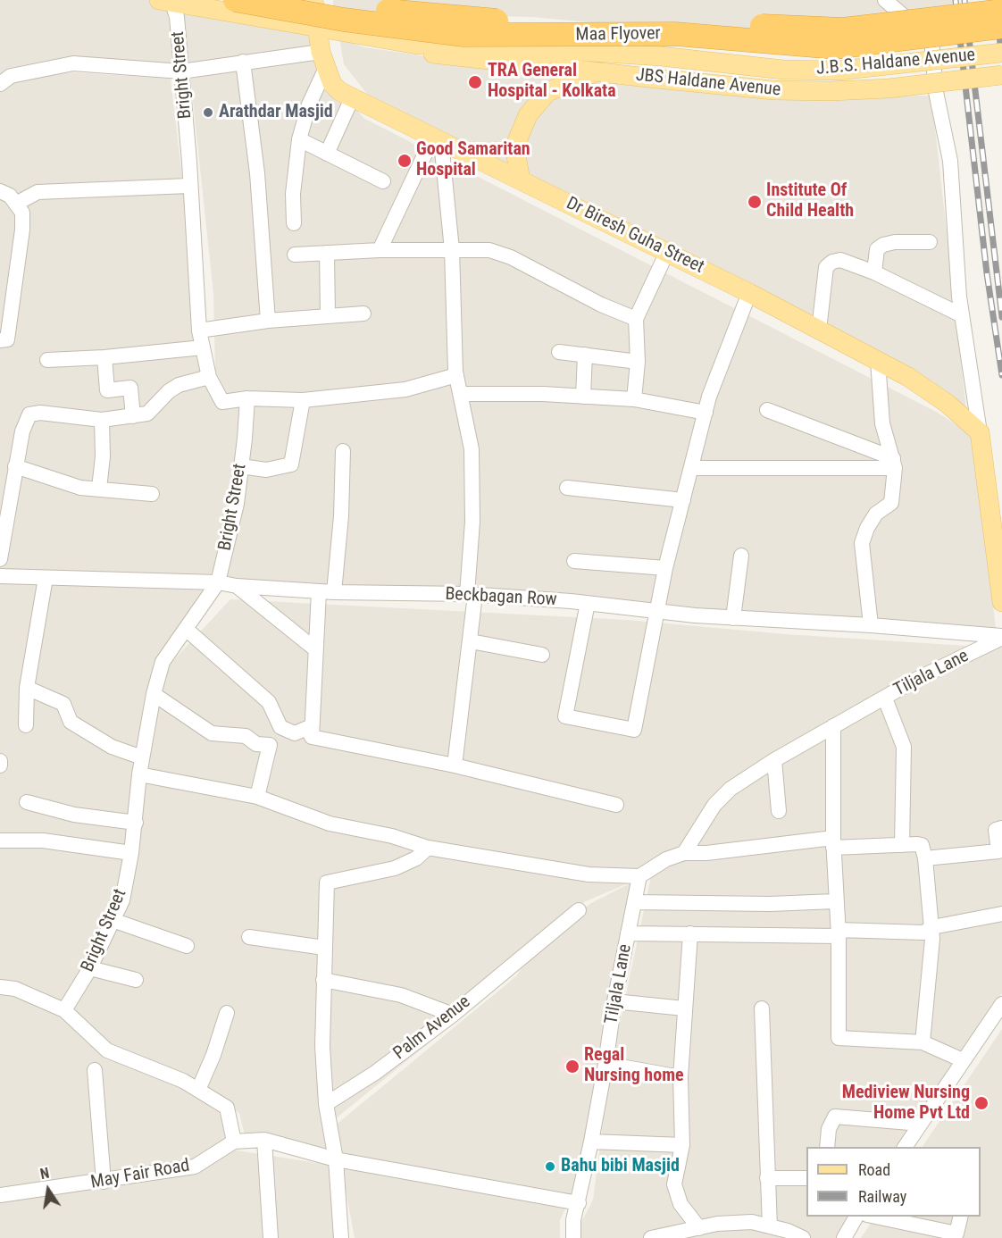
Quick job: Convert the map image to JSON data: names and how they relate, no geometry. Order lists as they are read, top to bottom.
{
  "streets": {
    "highway": ["Maa Flyover"],
    "main road": ["J.B.S. Haldane Avenue", "JBS Haldane Avenue", "Dr Biresh Guha Street"],
    "street": [
      "Bright Street",
      "Beckbagan Row",
      "Tiljala Lane",
      "Palm Avenue",
      "May Fair Road"
    ]
  },
  "crossings": [
    ["J.B.S. Haldane Avenue", "JBS Haldane Avenue"],
    ["Bright Street", "JBS Haldane Avenue"],
    ["Bright Street", "Beckbagan Row"],
    ["JBS Haldane Avenue", "Dr Biresh Guha Street"],
    ["Beckbagan Row", "Tiljala Lane"],
    ["Tiljala Lane", "May Fair Road"]
  ],
  "places": [
    "TRA General Hospital - Kolkata",
    "Arathdar Masjid",
    "Good Samaritan Hospital",
    "Institute Of Child Health",
    "Regal Nursing home",
    "Mediview Nursing Home Pvt Ltd",
    "Bahu bibi Masjid"
  ],
  "legend": ["Road", "Railway"],
  "north": "top"
}
